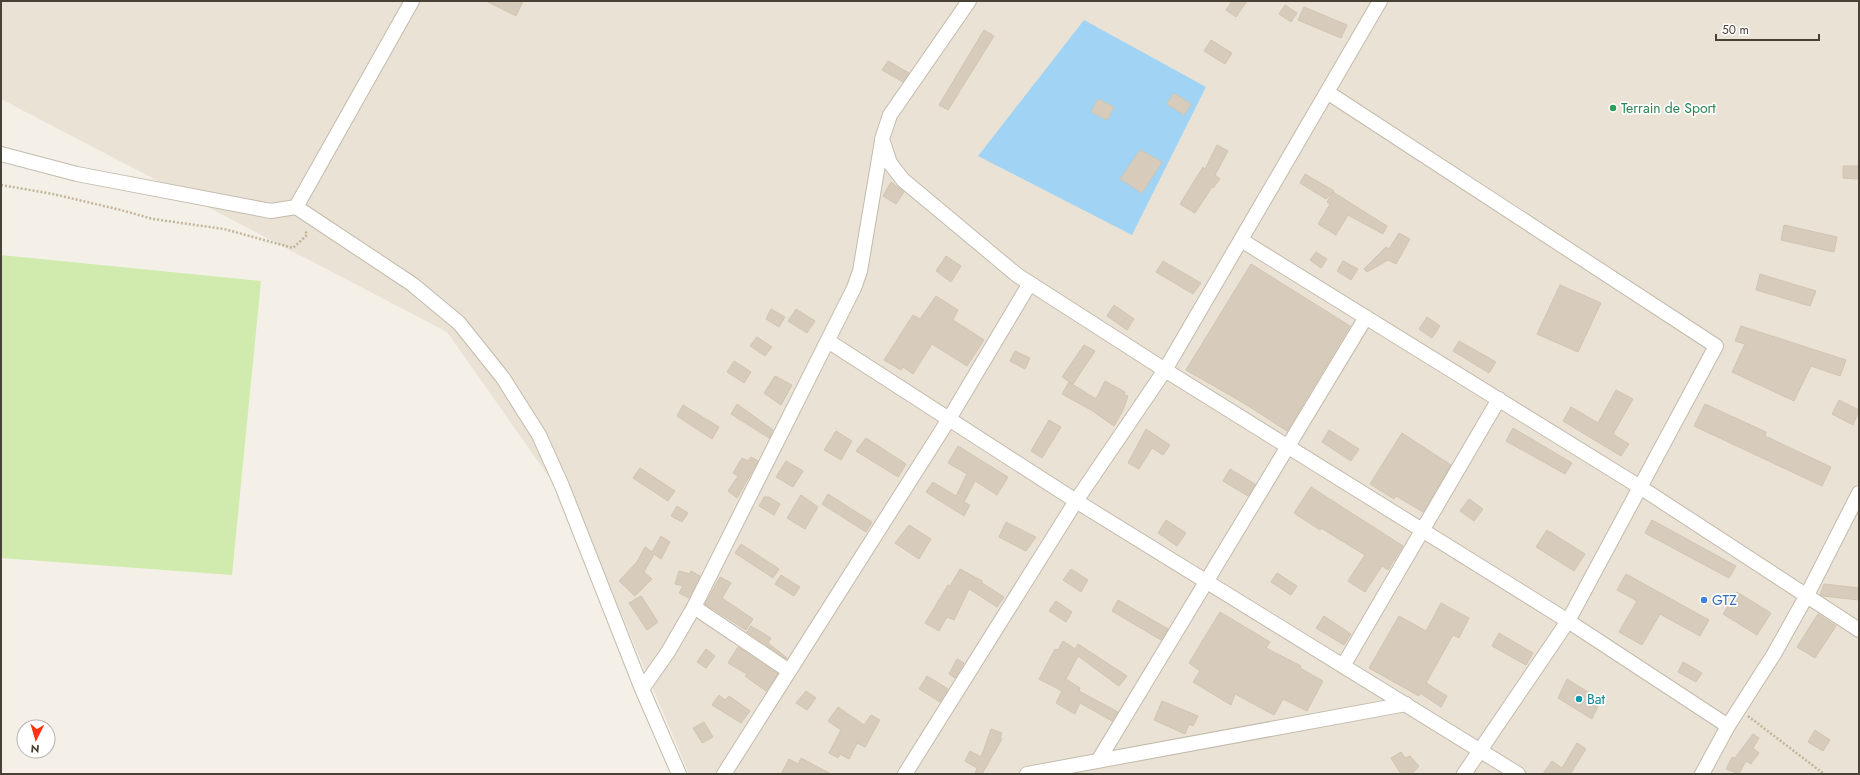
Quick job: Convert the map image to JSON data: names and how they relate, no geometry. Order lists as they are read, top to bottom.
{
  "places": ["Terrain de Sport", "GTZ", "Bat"],
  "scale_bar": "50 m",
  "north": "bottom"
}
